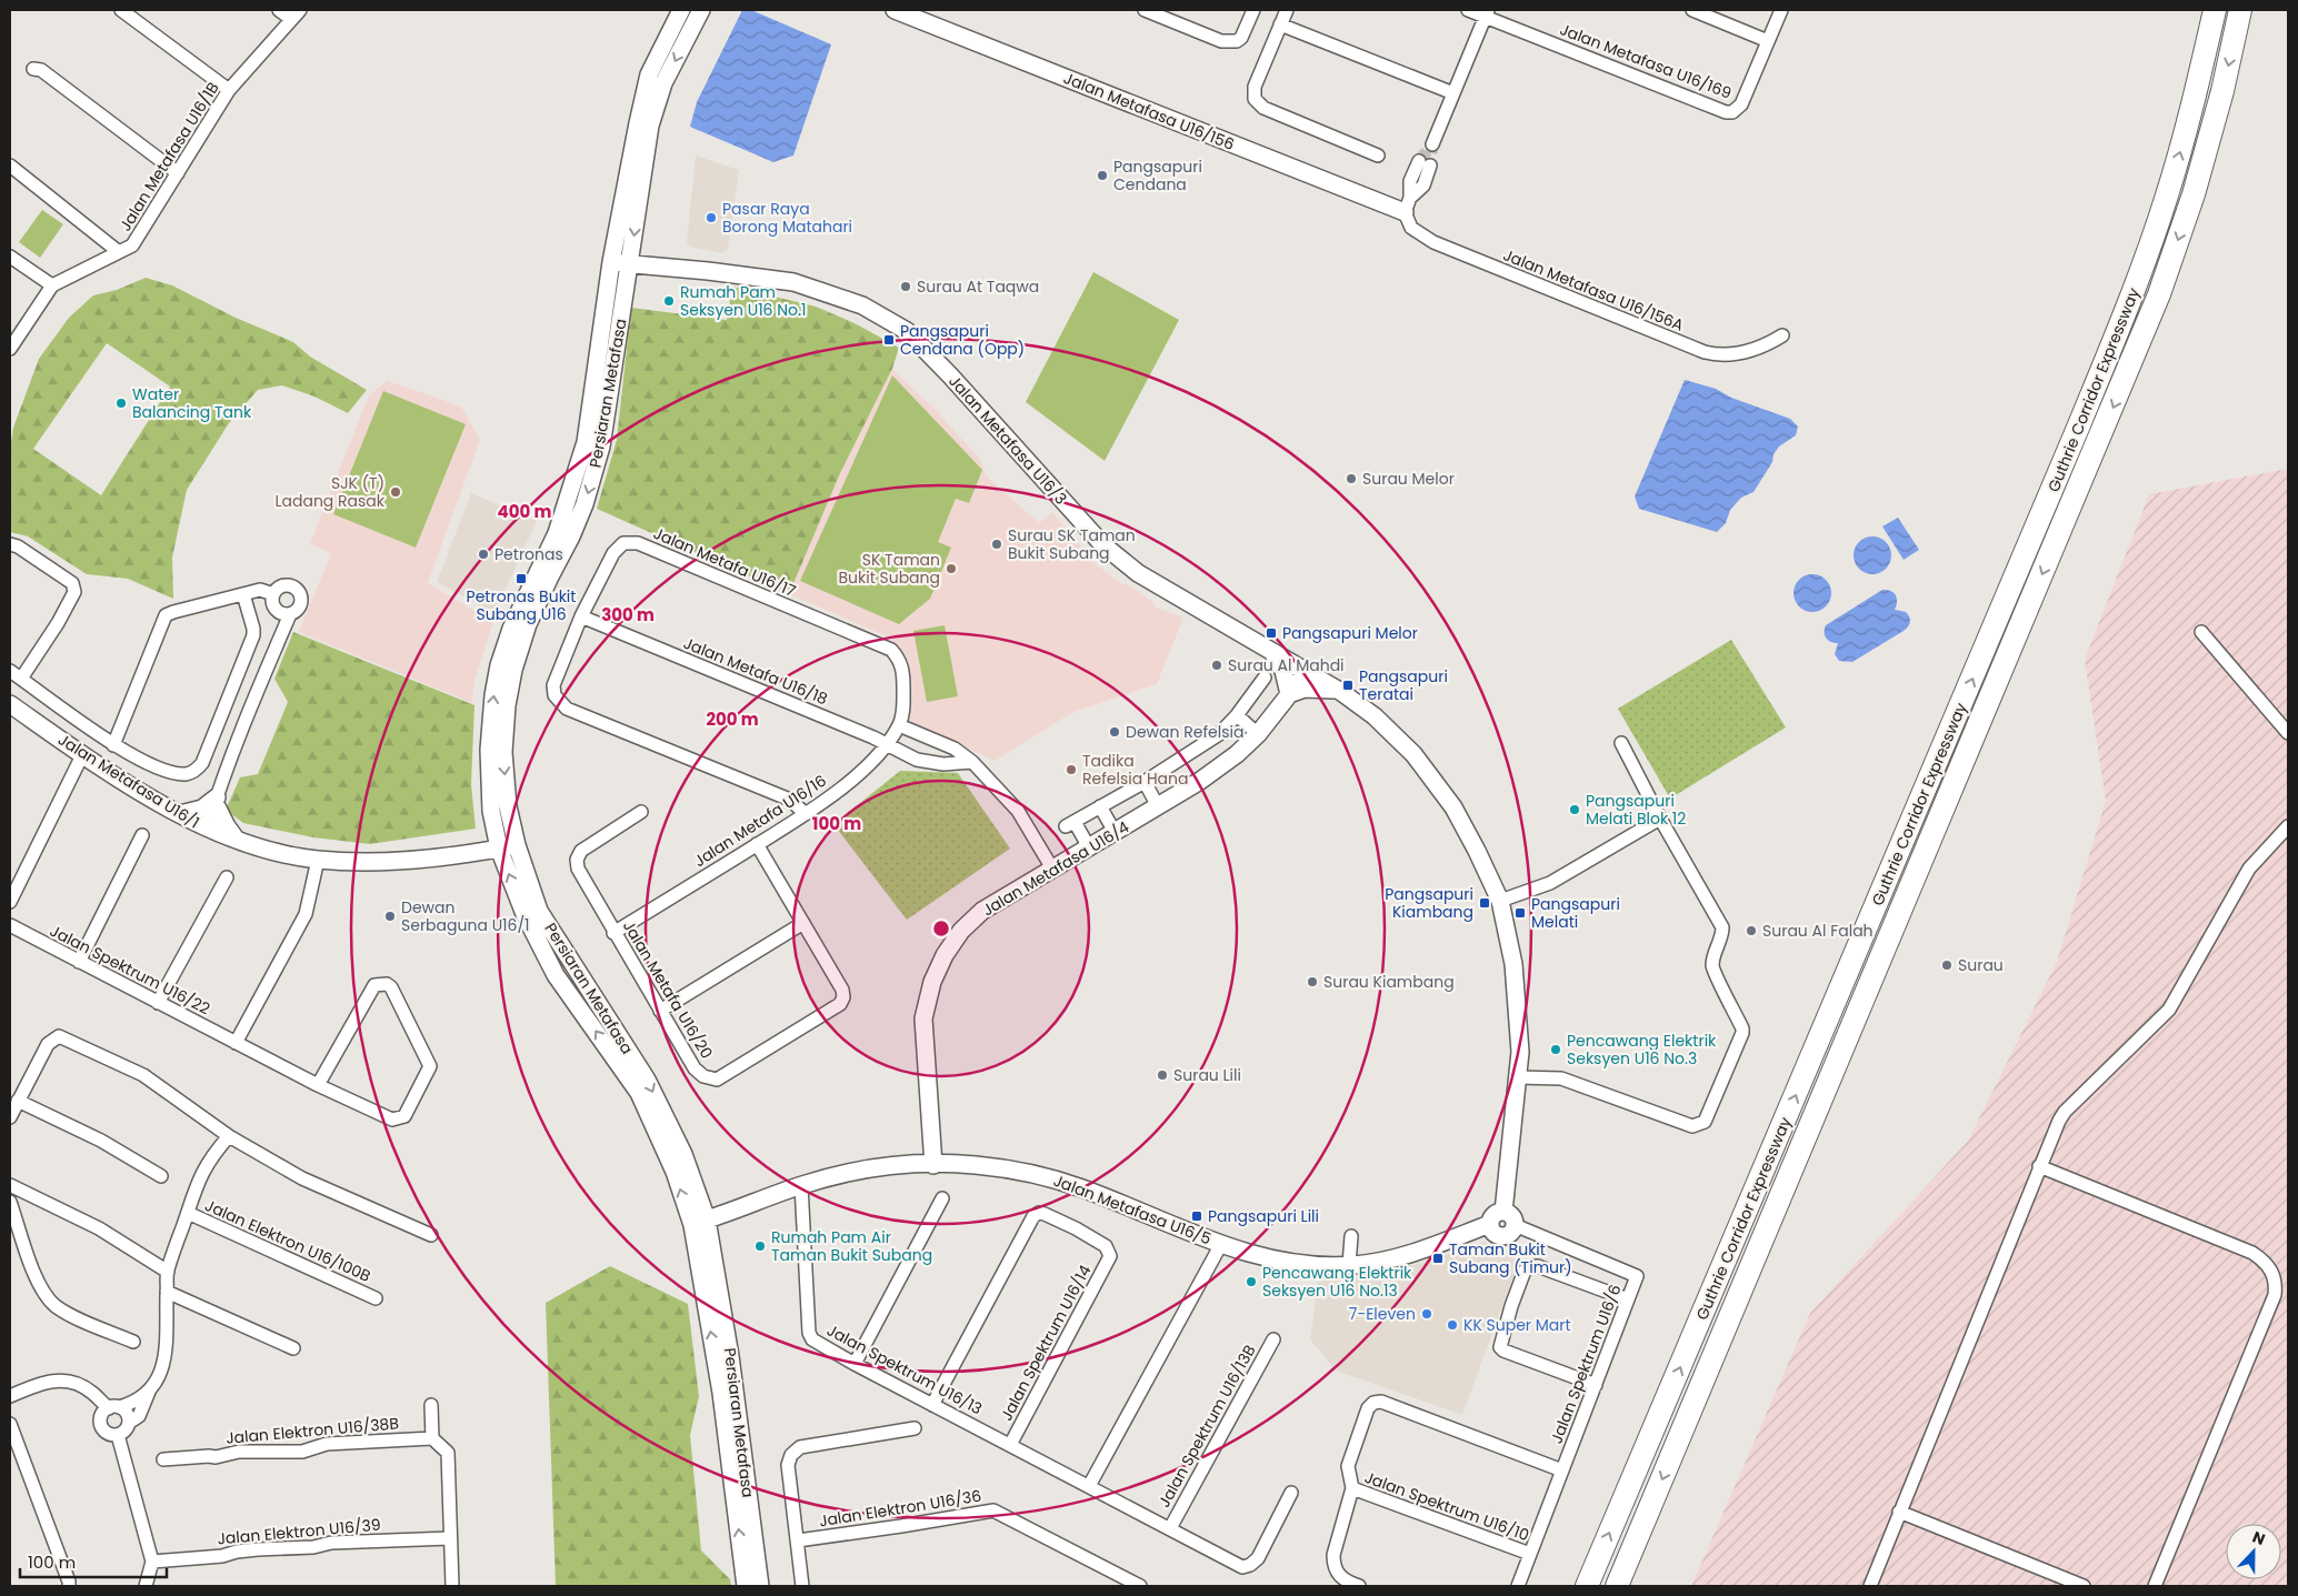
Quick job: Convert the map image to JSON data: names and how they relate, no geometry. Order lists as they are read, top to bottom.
{
  "streets": {
    "highway": ["Guthrie Corridor Expressway"],
    "street": [
      "Jalan Metafasa U16/169",
      "Jalan Metafasa U16/156",
      "Jalan Metafasa U16/1B",
      "Jalan Metafasa U16/156A",
      "Persiaran Metafasa",
      "Jalan Metafasa U16/3",
      "Jalan Metafa U16/17",
      "Jalan Metafa U16/18",
      "Jalan Metafasa U16/1",
      "Jalan Metafa U16/16",
      "Jalan Metafasa U16/4",
      "Jalan Spektrum U16/22",
      "Jalan Metafa U16/20",
      "Jalan Metafasa U16/5",
      "Jalan Elektron U16/100B",
      "Jalan Spektrum U16/14",
      "Jalan Spektrum U16/6",
      "Jalan Spektrum U16/13",
      "Jalan Spektrum U16/13B",
      "Jalan Elektron U16/38B",
      "Jalan Spektrum U16/10",
      "Jalan Elektron U16/36",
      "Jalan Elektron U16/39"
    ]
  },
  "crossings": [
    ["Jalan Metafasa U16/156", "Jalan Metafasa U16/156A"],
    ["Persiaran Metafasa", "Jalan Metafasa U16/3"],
    ["Persiaran Metafasa", "Jalan Metafasa U16/1"],
    ["Persiaran Metafasa", "Jalan Metafasa U16/5"],
    ["Jalan Metafasa U16/3", "Jalan Metafasa U16/4"],
    ["Jalan Metafasa U16/3", "Jalan Metafasa U16/5"],
    ["Jalan Metafasa U16/3", "Jalan Spektrum U16/6"],
    ["Jalan Metafa U16/17", "Jalan Metafa U16/18"],
    ["Jalan Metafa U16/17", "Jalan Metafa U16/16"],
    ["Jalan Metafa U16/18", "Jalan Metafa U16/16"],
    ["Jalan Metafa U16/16", "Jalan Metafa U16/20"],
    ["Jalan Metafasa U16/4", "Jalan Metafasa U16/5"],
    ["Jalan Metafasa U16/5", "Jalan Spektrum U16/6"],
    ["Jalan Metafasa U16/5", "Jalan Spektrum U16/13"],
    ["Jalan Spektrum U16/14", "Jalan Spektrum U16/13"],
    ["Jalan Spektrum U16/6", "Jalan Spektrum U16/10"],
    ["Jalan Spektrum U16/13", "Jalan Spektrum U16/13B"]
  ],
  "places": {
    "other": [
      "Pangsapuri Cendana",
      "Pasar Raya Borong Matahari",
      "Surau At Taqwa",
      "Rumah Pam Seksyen U16 No.1",
      "Water Balancing Tank",
      "Surau Melor",
      "SJK (T) Ladang Rasak",
      "Surau SK Taman Bukit Subang",
      "Petronas",
      "SK Taman Bukit Subang",
      "Surau Al Mahdi",
      "Dewan Refelsia",
      "Tadika Refelsia Hana",
      "Pangsapuri Melati Blok 12",
      "Dewan Serbaguna U16/1",
      "Surau Al Falah",
      "Surau",
      "Surau Kiambang",
      "Pencawang Elektrik Seksyen U16 No.3",
      "Surau Lili",
      "Rumah Pam Air Taman Bukit Subang",
      "Pencawang Elektrik Seksyen U16 No.13",
      "7-Eleven",
      "KK Super Mart"
    ],
    "transit": [
      "Pangsapuri Cendana (Opp)",
      "Petronas Bukit Subang U16",
      "Pangsapuri Melor",
      "Pangsapuri Teratai",
      "Pangsapuri Kiambang",
      "Pangsapuri Melati",
      "Pangsapuri Lili",
      "Taman Bukit Subang (Timur)"
    ]
  },
  "scale_bar": "100 m",
  "north": "top",
  "rings": [
    "400 m",
    "300 m",
    "200 m",
    "100 m"
  ]
}
